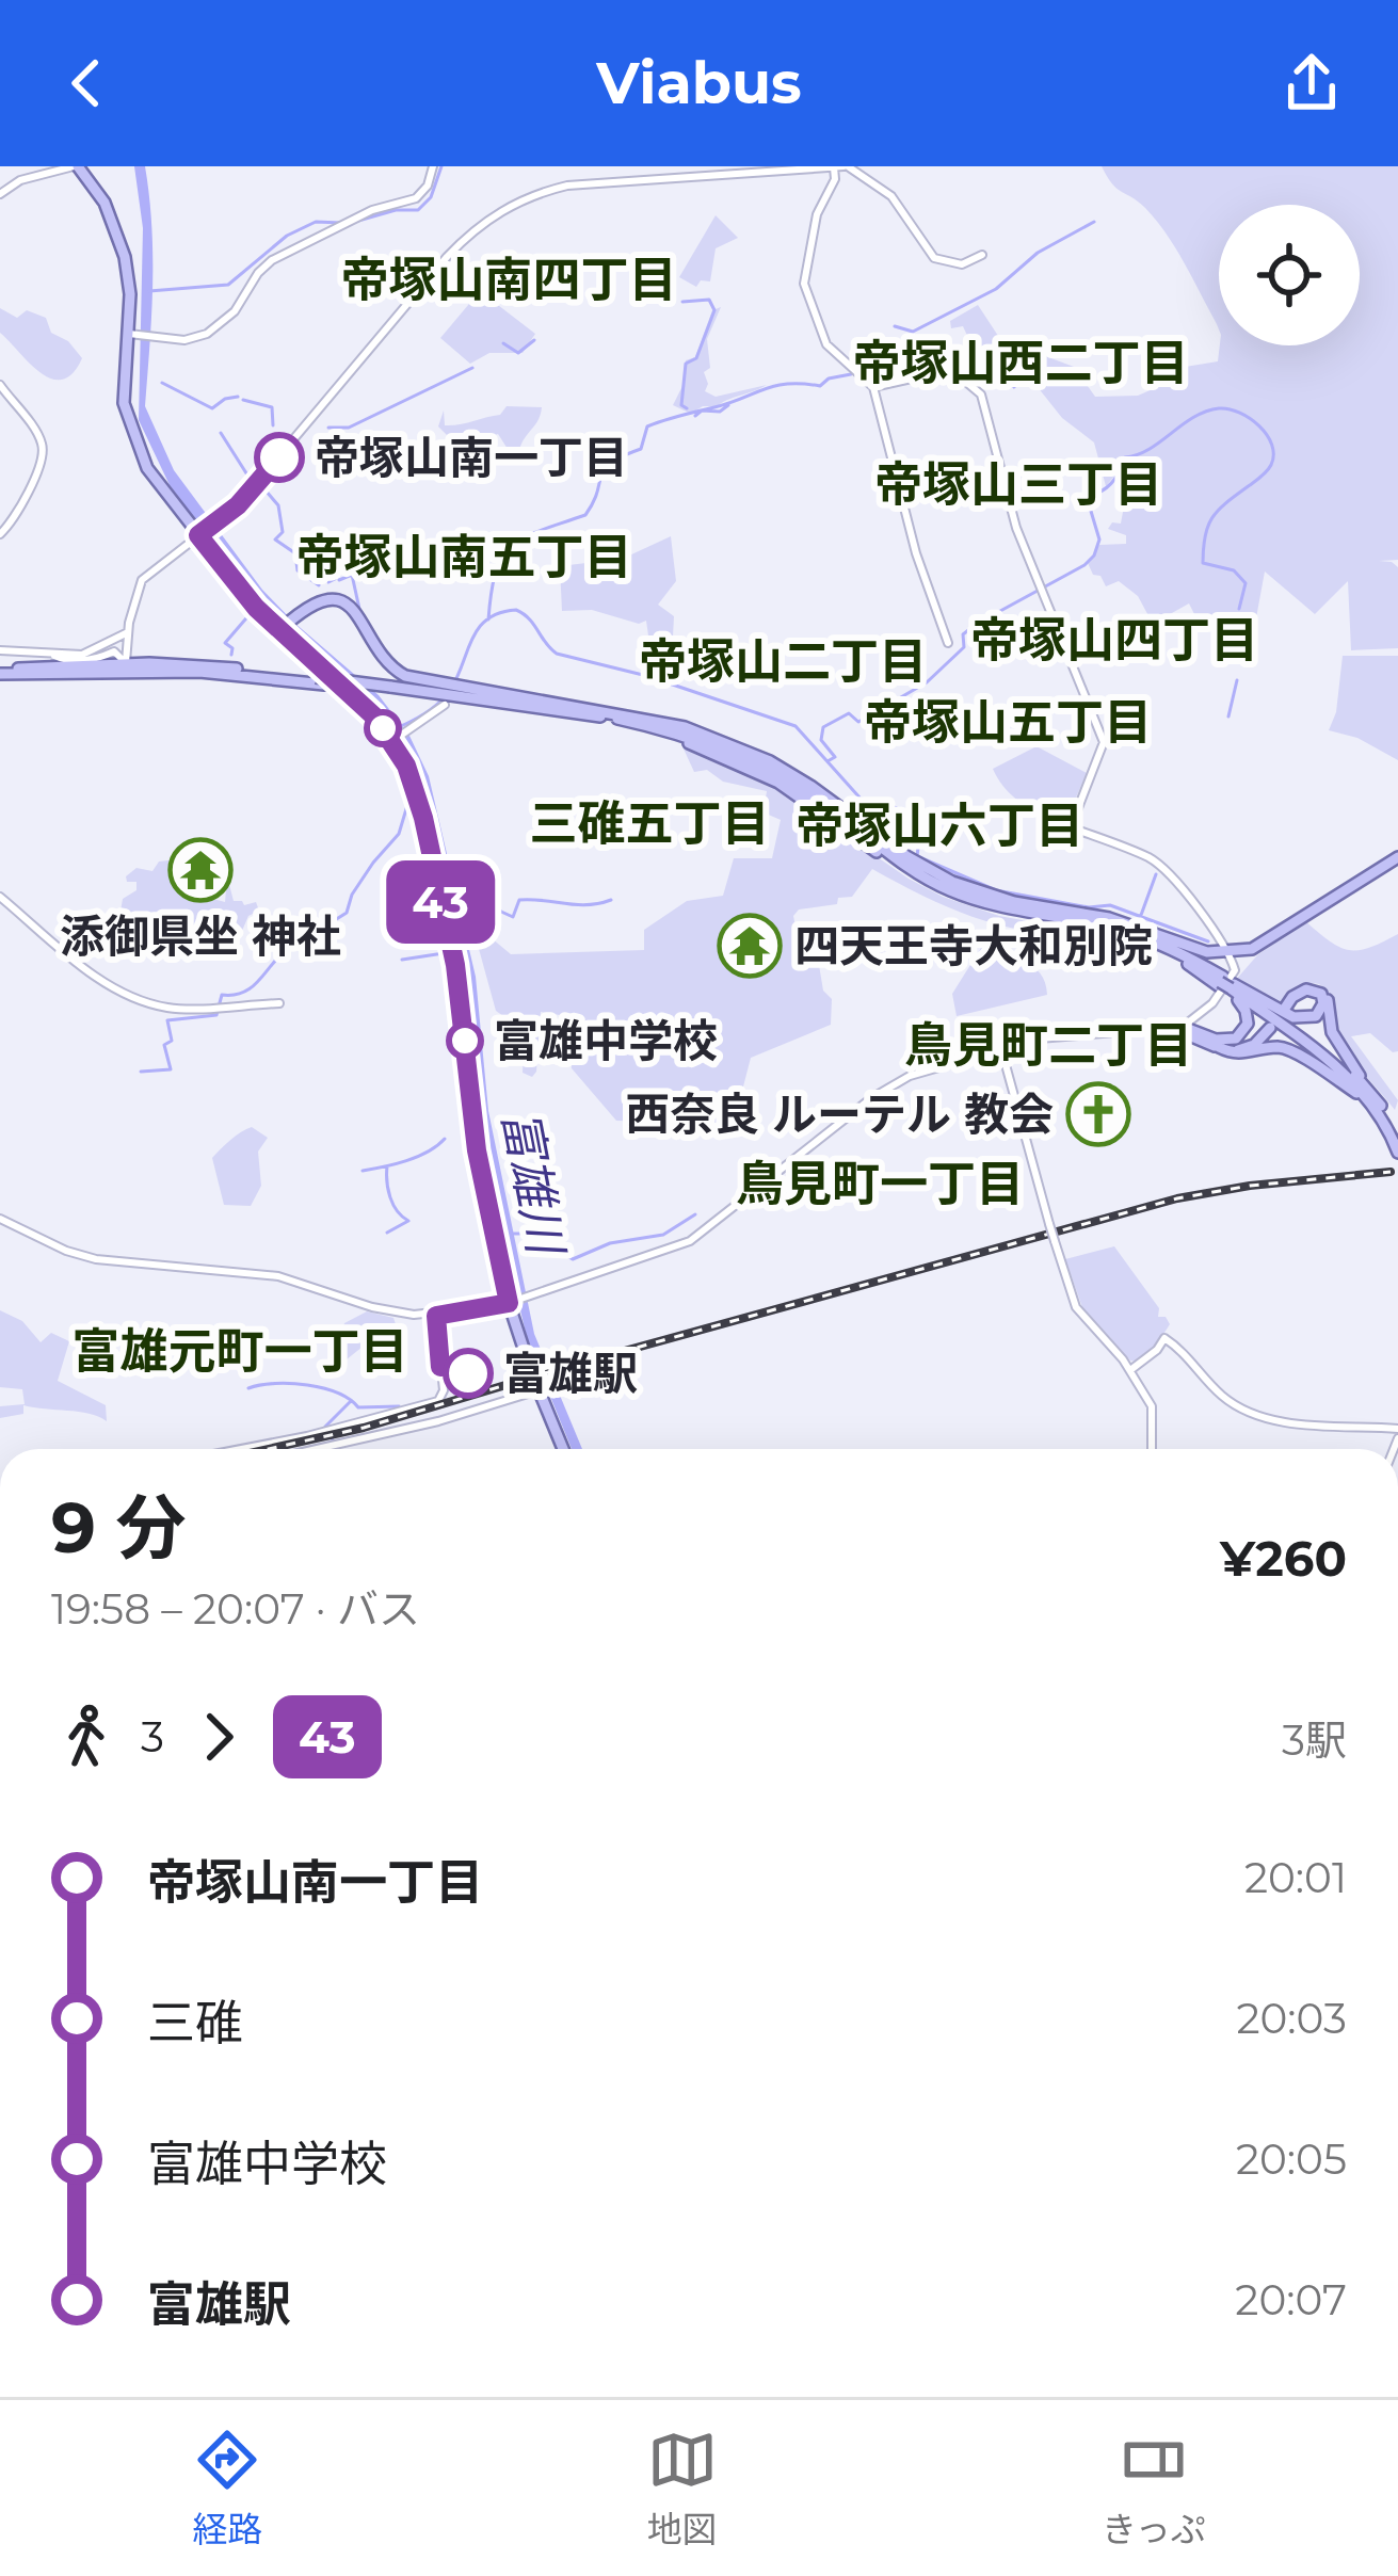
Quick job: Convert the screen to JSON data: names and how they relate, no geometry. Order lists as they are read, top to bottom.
{
  "districts": [
    "帝塚山南四丁目",
    "帝塚山西二丁目",
    "帝塚山三丁目",
    "帝塚山南五丁目",
    "帝塚山四丁目",
    "帝塚山二丁目",
    "帝塚山五丁目",
    "三碓五丁目",
    "帝塚山六丁目",
    "鳥見町二丁目",
    "鳥見町一丁目",
    "富雄元町一丁目"
  ],
  "water": ["富雄川"],
  "places": {
    "other": ["帝塚山南一丁目", "富雄中学校", "富雄駅"],
    "temple": ["添御県坐 神社", "四天王寺大和別院"],
    "church": ["西奈良 ルーテル 教会"]
  },
  "lines": ["bus line 43"],
  "page": {
    "header": "Viabus",
    "on_map": "43",
    "heading": ["9 分", "19:58 – 20:07 · バス", "¥260"],
    "legs": ["3", "43", "3駅"],
    "list": [
      {
        "name": "帝塚山南一丁目",
        "value": "20:01"
      },
      {
        "name": "三碓",
        "value": "20:03"
      },
      {
        "name": "富雄中学校",
        "value": "20:05"
      },
      {
        "name": "富雄駅",
        "value": "20:07"
      }
    ],
    "tabs": ["経路", "地図", "きっぷ"]
  }
}
